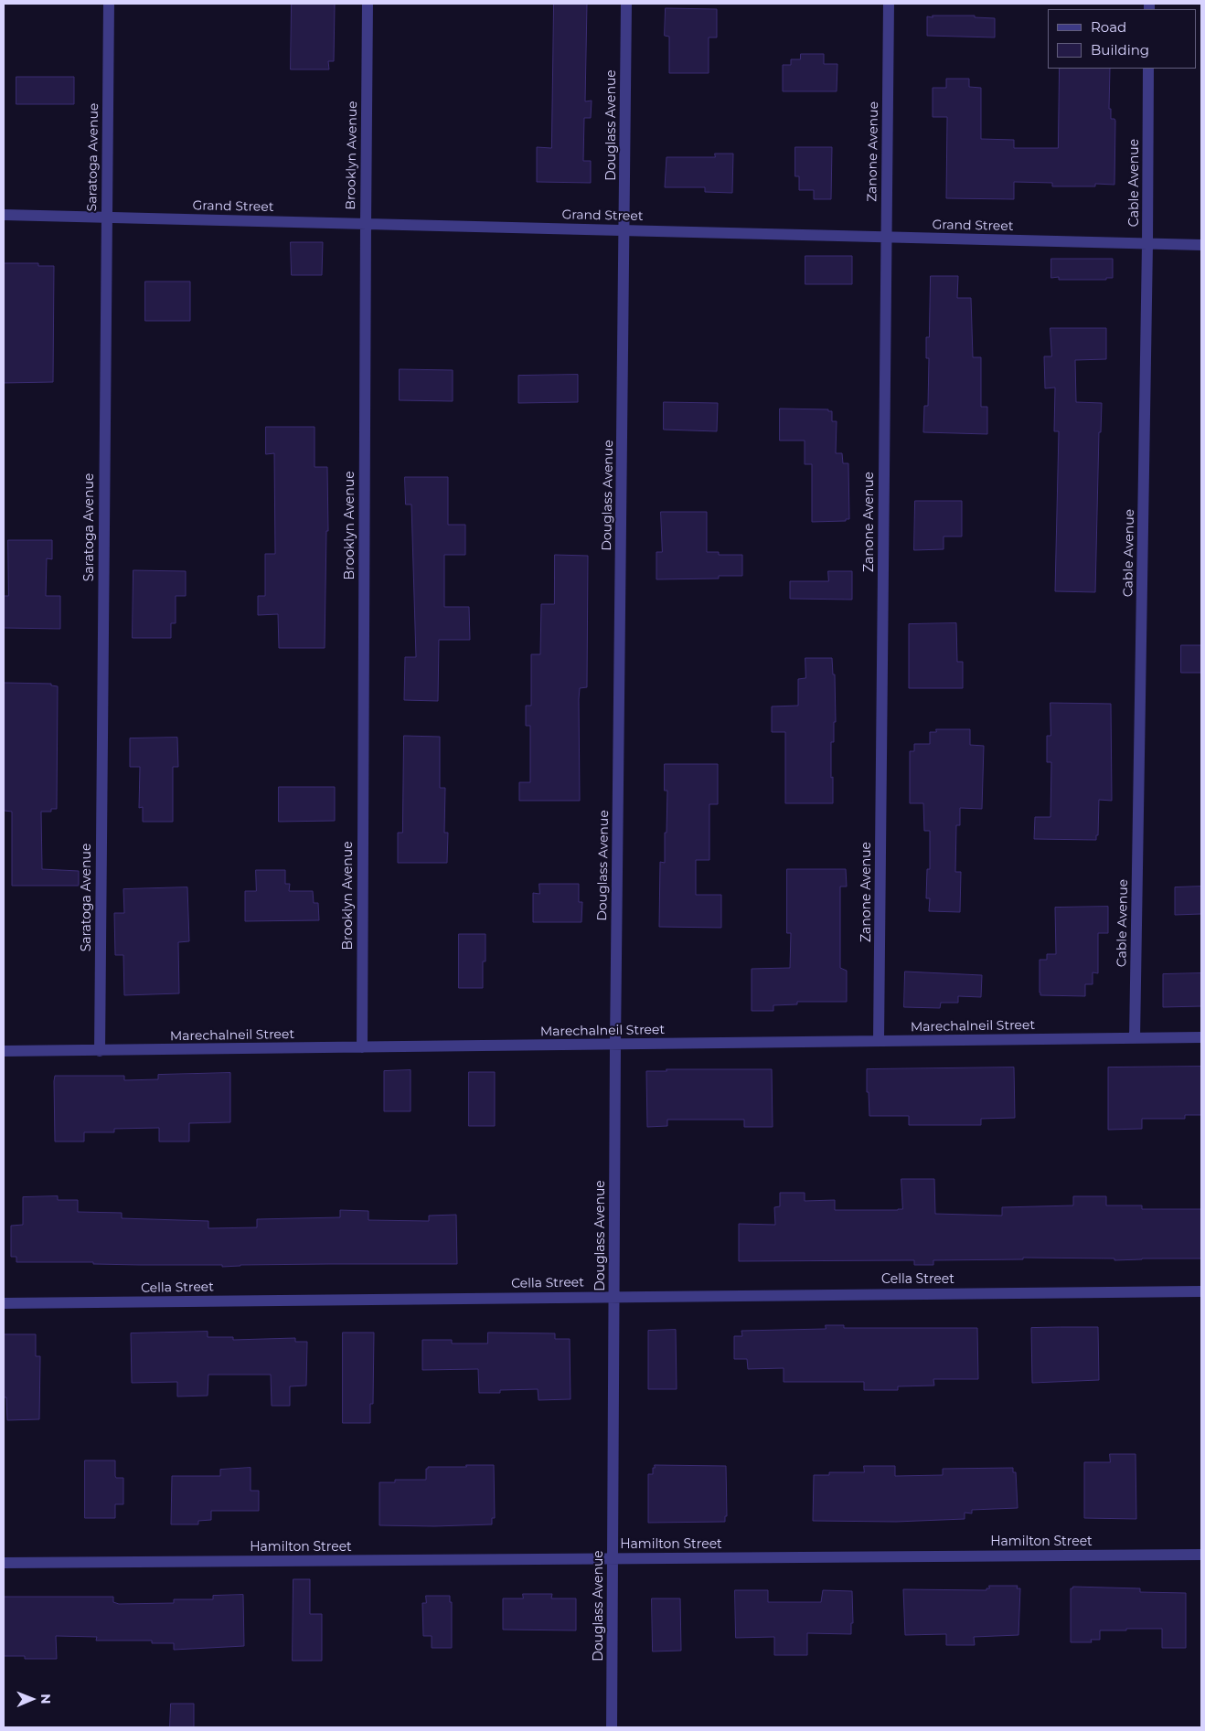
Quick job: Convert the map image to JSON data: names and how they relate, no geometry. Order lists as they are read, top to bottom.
{
  "streets": {
    "street": [
      "Douglass Avenue",
      "Zanone Avenue",
      "Brooklyn Avenue",
      "Saratoga Avenue",
      "Cable Avenue",
      "Grand Street",
      "Marechalneil Street",
      "Cella Street",
      "Hamilton Street"
    ]
  },
  "crossings": [
    ["Douglass Avenue", "Grand Street"],
    ["Douglass Avenue", "Marechalneil Street"],
    ["Douglass Avenue", "Cella Street"],
    ["Douglass Avenue", "Hamilton Street"],
    ["Zanone Avenue", "Grand Street"],
    ["Zanone Avenue", "Marechalneil Street"],
    ["Brooklyn Avenue", "Grand Street"],
    ["Brooklyn Avenue", "Marechalneil Street"],
    ["Saratoga Avenue", "Grand Street"],
    ["Saratoga Avenue", "Marechalneil Street"],
    ["Cable Avenue", "Grand Street"],
    ["Cable Avenue", "Marechalneil Street"]
  ],
  "legend": ["Road", "Building"],
  "north": "right"
}
